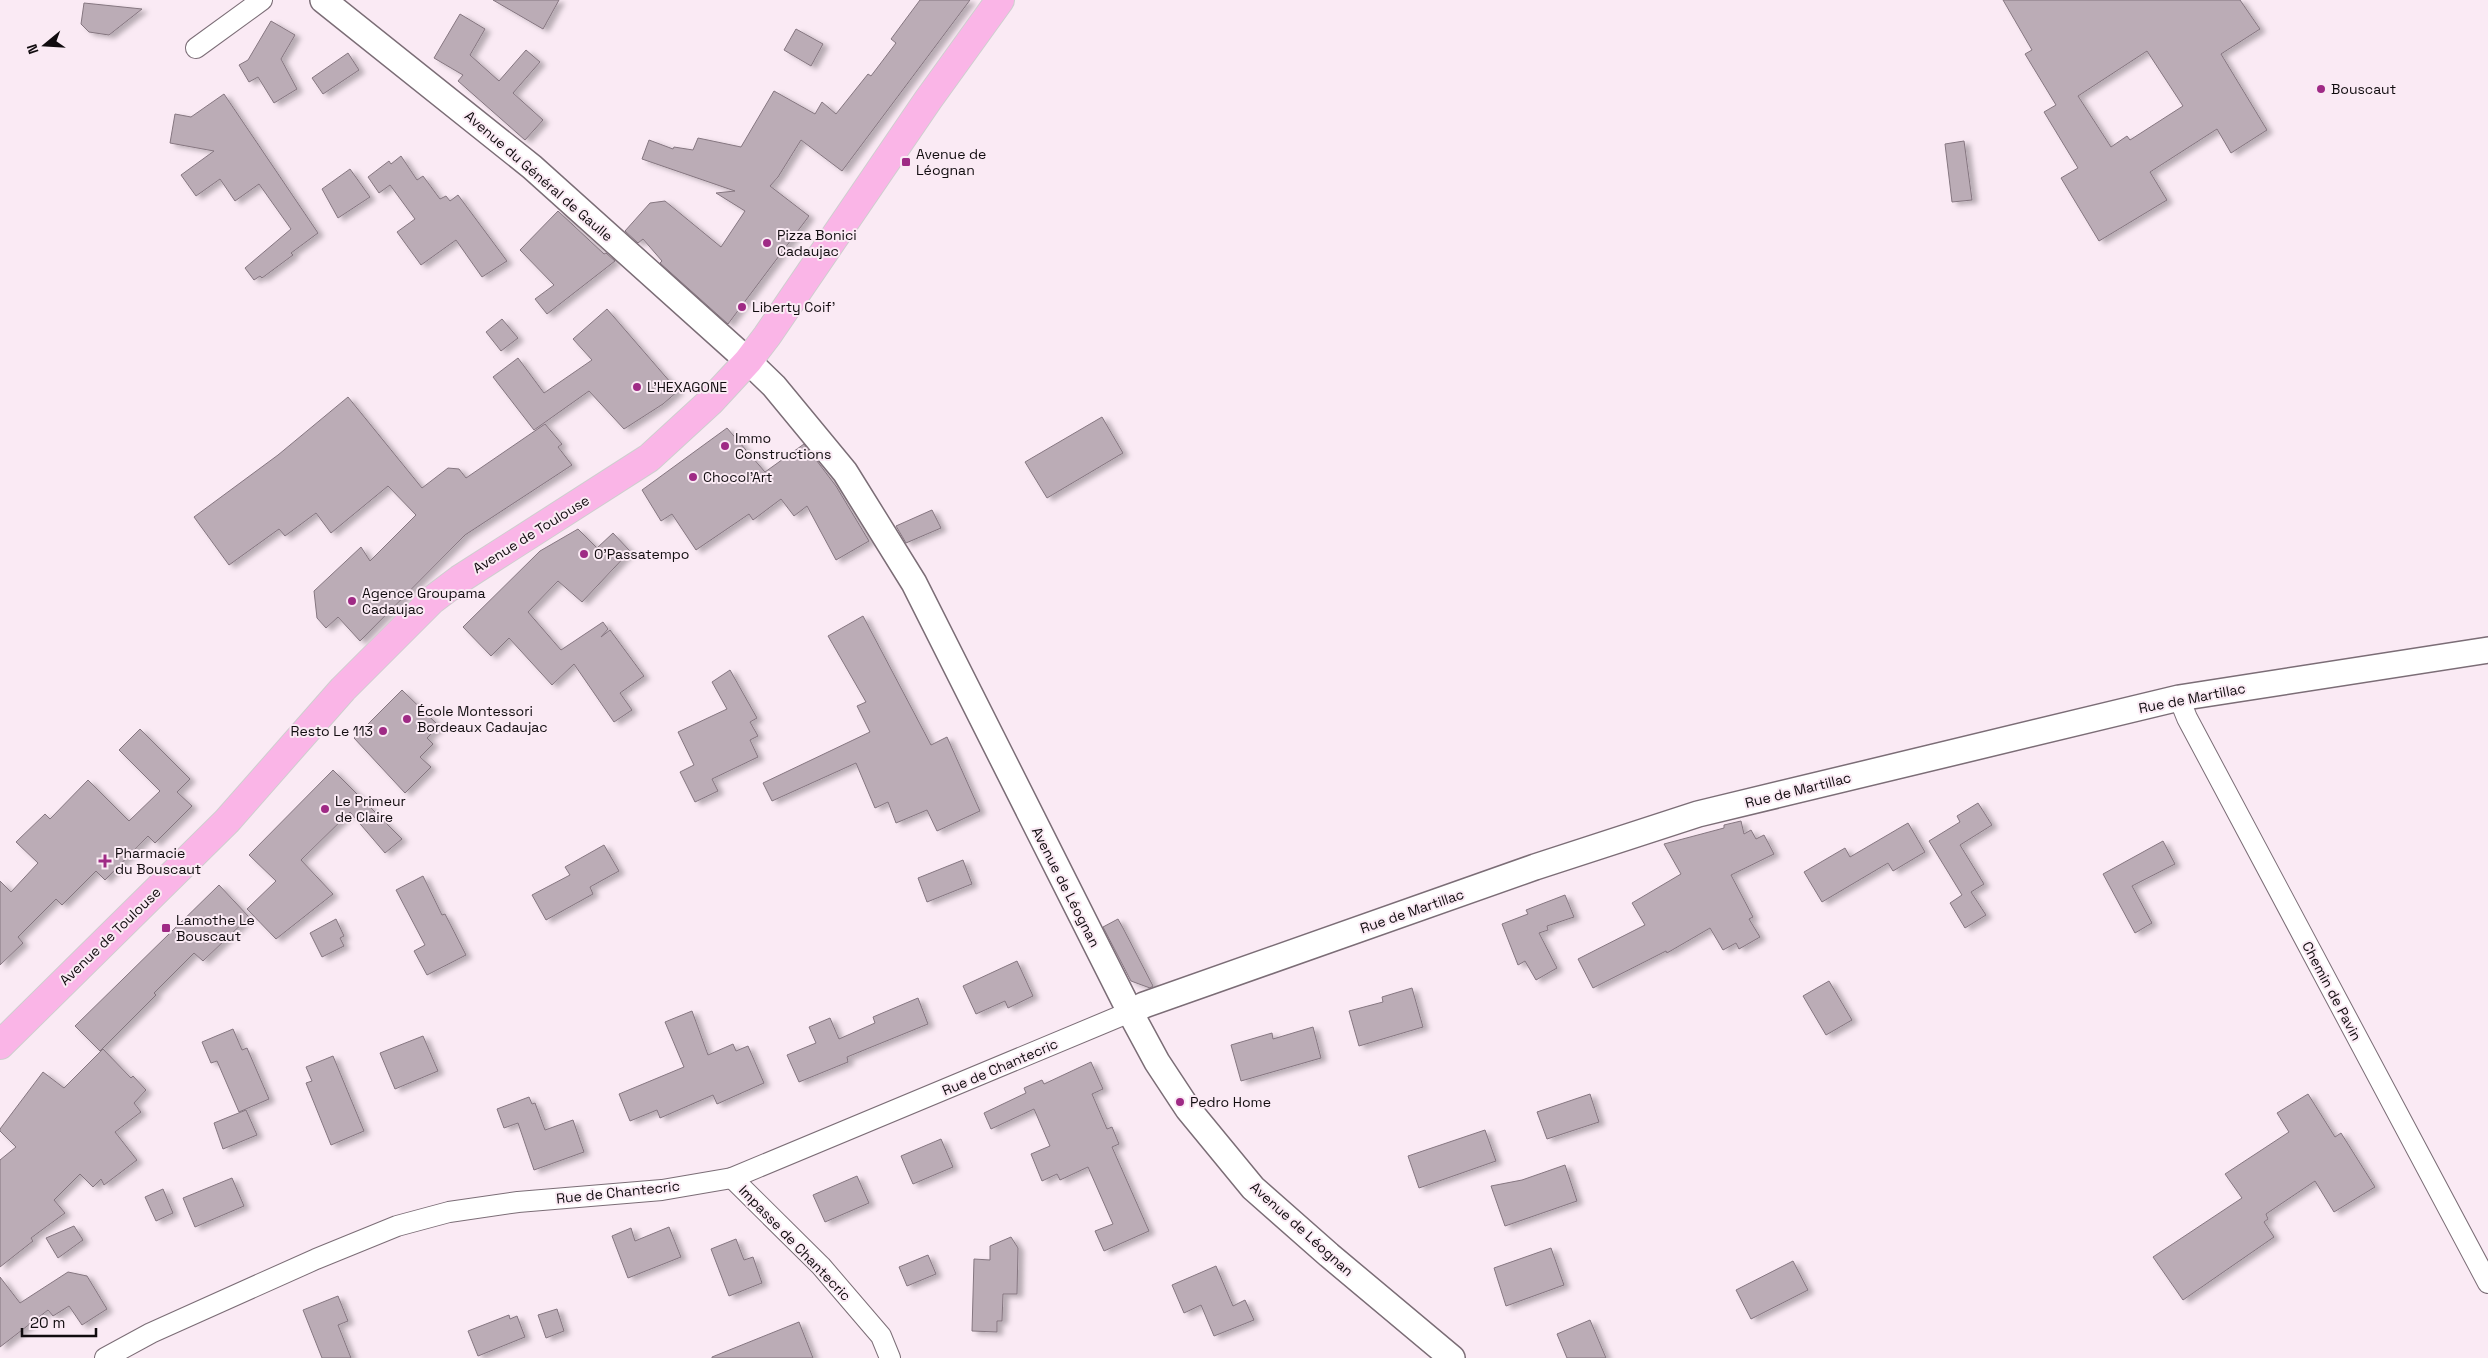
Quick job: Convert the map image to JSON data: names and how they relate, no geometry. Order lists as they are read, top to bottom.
{
  "streets": {
    "main road": ["Avenue de Toulouse"],
    "street": [
      "Avenue du Général de Gaulle",
      "Rue de Martillac",
      "Avenue de Léognan",
      "Chemin de Pavin",
      "Rue de Chantecric",
      "Impasse de Chantecric"
    ]
  },
  "crossings": [
    ["Avenue du Général de Gaulle", "Avenue de Toulouse"],
    ["Avenue du Général de Gaulle", "Avenue de Léognan"],
    ["Avenue de Toulouse", "Avenue de Léognan"],
    ["Rue de Martillac", "Avenue de Léognan"],
    ["Rue de Martillac", "Chemin de Pavin"],
    ["Rue de Martillac", "Rue de Chantecric"],
    ["Avenue de Léognan", "Rue de Chantecric"],
    ["Rue de Chantecric", "Impasse de Chantecric"]
  ],
  "places": {
    "other": [
      "Bouscaut",
      "Pizza Bonici Cadaujac",
      "Liberty Coif'",
      "L'HEXAGONE",
      "Immo Constructions",
      "Chocol'Art",
      "O'Passatempo",
      "Agence Groupama Cadaujac",
      "École Montessori Bordeaux Cadaujac",
      "Resto Le 113",
      "Le Primeur de Claire",
      "Pedro Home"
    ],
    "transit": ["Avenue de Léognan", "Lamothe Le Bouscaut"],
    "health": ["Pharmacie du Bouscaut"]
  },
  "scale_bar": "20 m",
  "north": "left"
}
